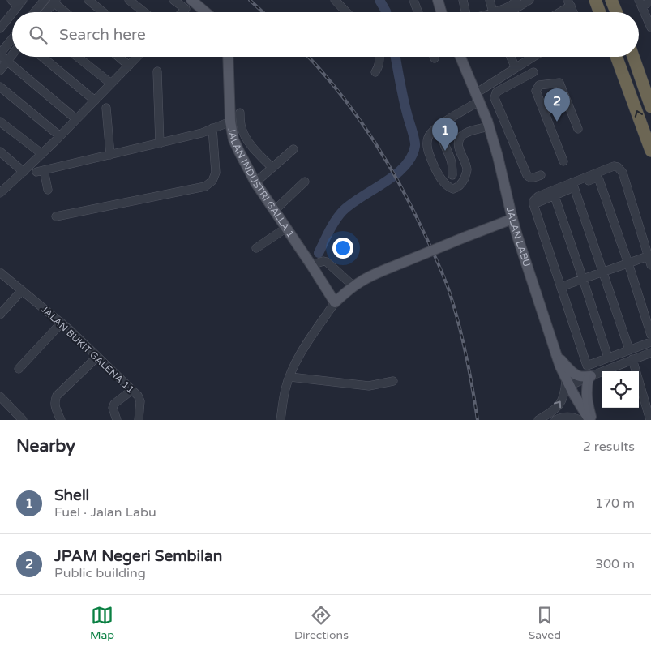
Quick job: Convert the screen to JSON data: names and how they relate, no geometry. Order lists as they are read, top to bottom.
{
  "streets": {
    "main road": ["JALAN INDUSTRI GALLA 1", "JALAN LABU"],
    "street": ["JALAN BUKIT GALENA 11"]
  },
  "page": {
    "search": "Search here",
    "pins": ["2", "1"],
    "heading": ["Nearby", "2 results"],
    "list": [
      {
        "mark": "1",
        "name": "Shell",
        "note": "Fuel · Jalan Labu",
        "value": "170 m"
      },
      {
        "mark": "2",
        "name": "JPAM Negeri Sembilan",
        "note": "Public building",
        "value": "300 m"
      }
    ],
    "nav": ["Map", "Directions", "Saved"]
  }
}
